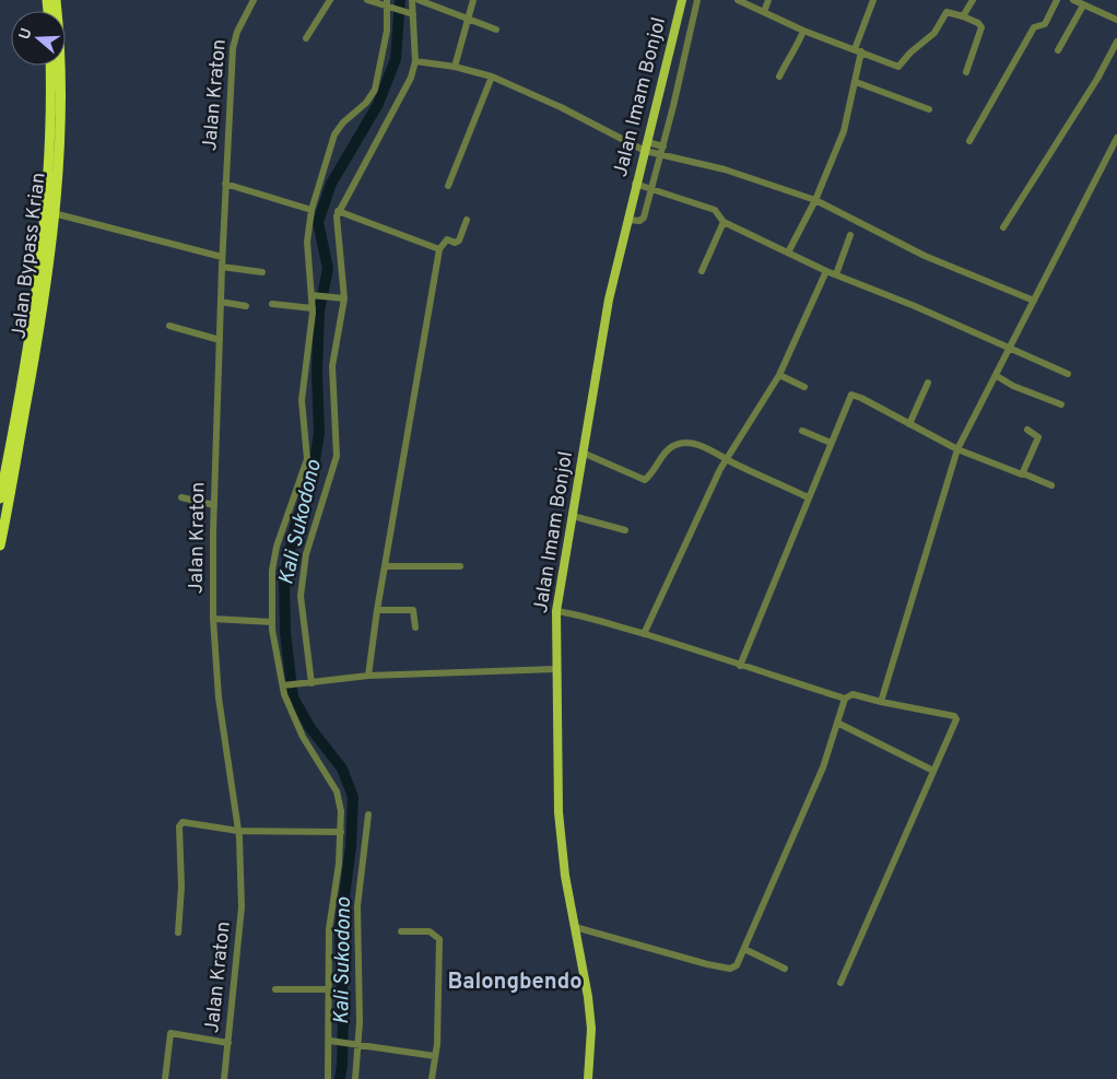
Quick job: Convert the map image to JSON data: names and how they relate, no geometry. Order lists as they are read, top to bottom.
{
  "streets": {
    "highway": ["Jalan Bypass Krian"],
    "main road": ["Jalan Imam Bonjol"],
    "street": ["Jalan Kraton"]
  },
  "districts": ["Balongbendo"],
  "water": ["Kali Sukodono"],
  "north": "left"
}
